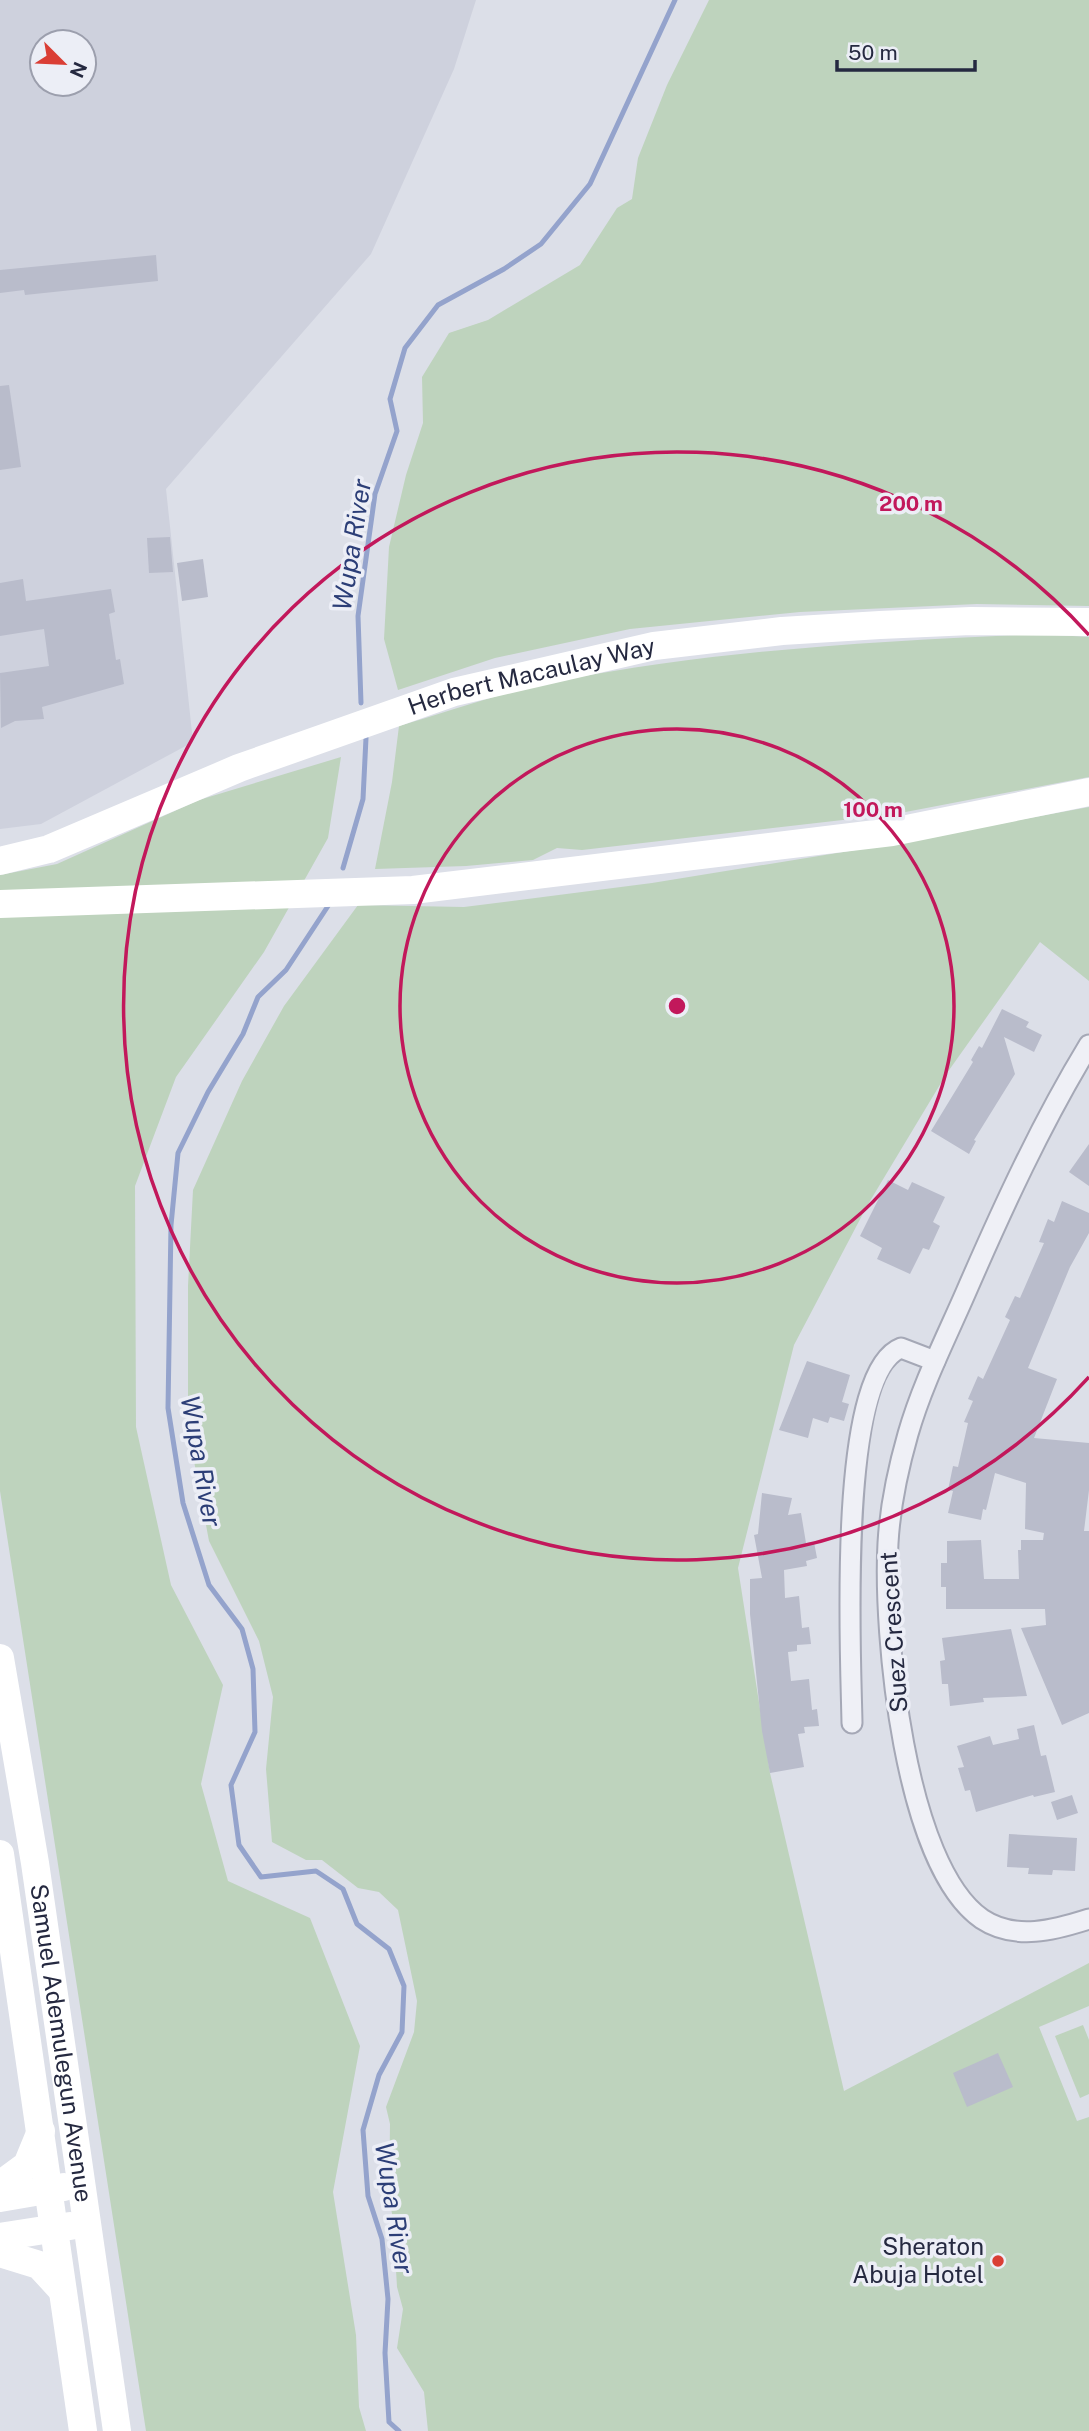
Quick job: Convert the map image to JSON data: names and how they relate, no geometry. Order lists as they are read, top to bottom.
{
  "streets": {
    "main road": ["Herbert Macaulay Way", "Samuel Ademulegun Avenue"],
    "street": ["Suez Crescent"]
  },
  "water": ["Wupa River"],
  "places": ["Sheraton Abuja Hotel"],
  "scale_bar": "50 m",
  "north": "bottom right",
  "rings": ["200 m", "100 m"]
}
